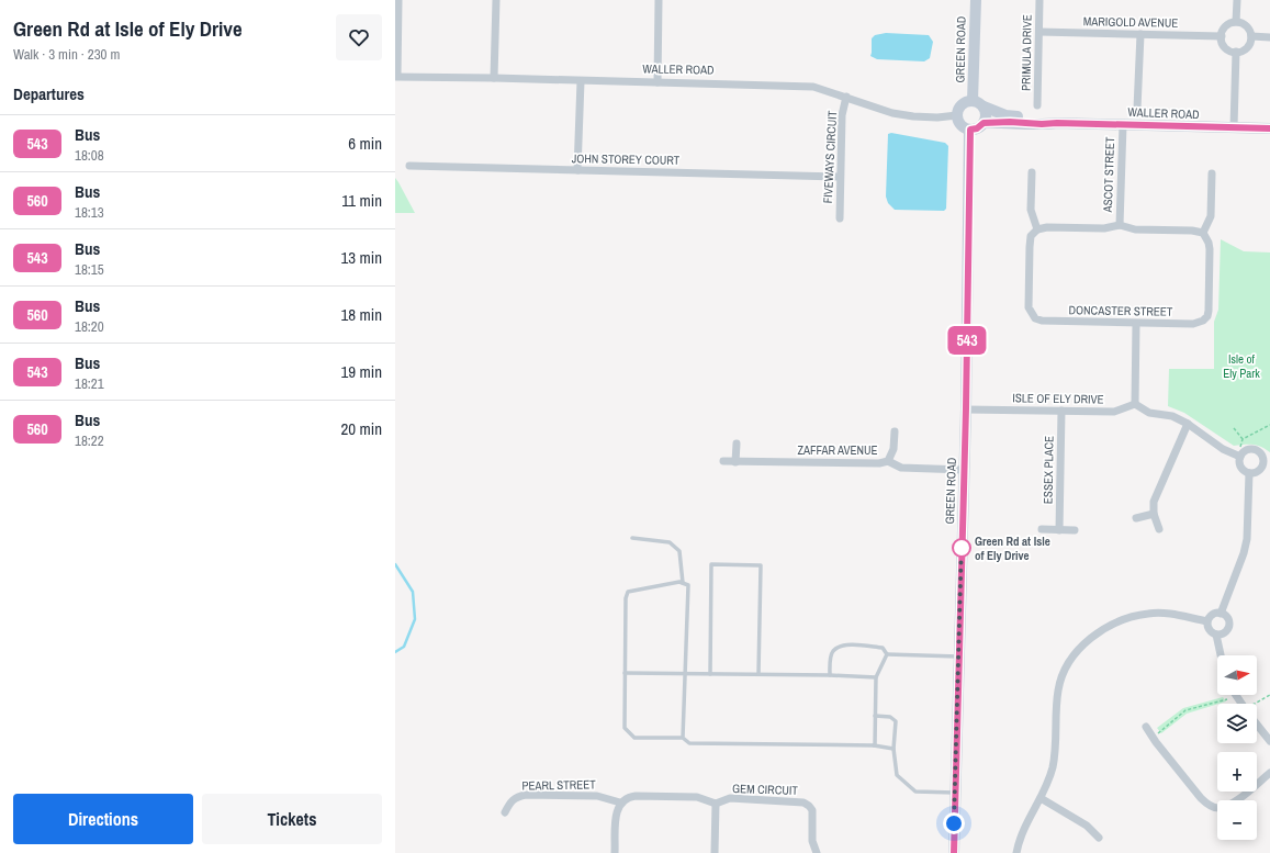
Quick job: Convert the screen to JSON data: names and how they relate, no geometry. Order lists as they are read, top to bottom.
{
  "streets": {
    "street": [
      "MARIGOLD AVENUE",
      "GREEN ROAD",
      "PRIMULA DRIVE",
      "WALLER ROAD",
      "FIVEWAYS CIRCUIT",
      "JOHN STOREY COURT",
      "ASCOT STREET",
      "DONCASTER STREET",
      "ISLE OF ELY DRIVE",
      "ZAFFAR AVENUE",
      "ESSEX PLACE",
      "PEARL STREET",
      "GEM CIRCUIT"
    ]
  },
  "crossings": [
    ["MARIGOLD AVENUE", "PRIMULA DRIVE"],
    ["GREEN ROAD", "WALLER ROAD"],
    ["GREEN ROAD", "ISLE OF ELY DRIVE"],
    ["GREEN ROAD", "ZAFFAR AVENUE"],
    ["WALLER ROAD", "FIVEWAYS CIRCUIT"],
    ["WALLER ROAD", "ASCOT STREET"],
    ["FIVEWAYS CIRCUIT", "JOHN STOREY COURT"],
    ["ISLE OF ELY DRIVE", "ESSEX PLACE"]
  ],
  "parks": ["Isle of Ely Park"],
  "places": ["Green Rd at Isle of Ely Drive"],
  "lines": ["bus line 543"],
  "north": "right",
  "page": {
    "heading": [
      ["Green Rd at Isle of Ely Drive", "Walk · 3 min · 230 m"],
      "Departures"
    ],
    "on_map": "543",
    "list": [
      {
        "mark": "543",
        "name": "Bus",
        "note": "18:08",
        "value": "6 min"
      },
      {
        "mark": "560",
        "name": "Bus",
        "note": "18:13",
        "value": "11 min"
      },
      {
        "mark": "543",
        "name": "Bus",
        "note": "18:15",
        "value": "13 min"
      },
      {
        "mark": "560",
        "name": "Bus",
        "note": "18:20",
        "value": "18 min"
      },
      {
        "mark": "543",
        "name": "Bus",
        "note": "18:21",
        "value": "19 min"
      },
      {
        "mark": "560",
        "name": "Bus",
        "note": "18:22",
        "value": "20 min"
      }
    ],
    "map_buttons": ["+", "−"],
    "buttons": ["Directions", "Tickets"]
  }
}
